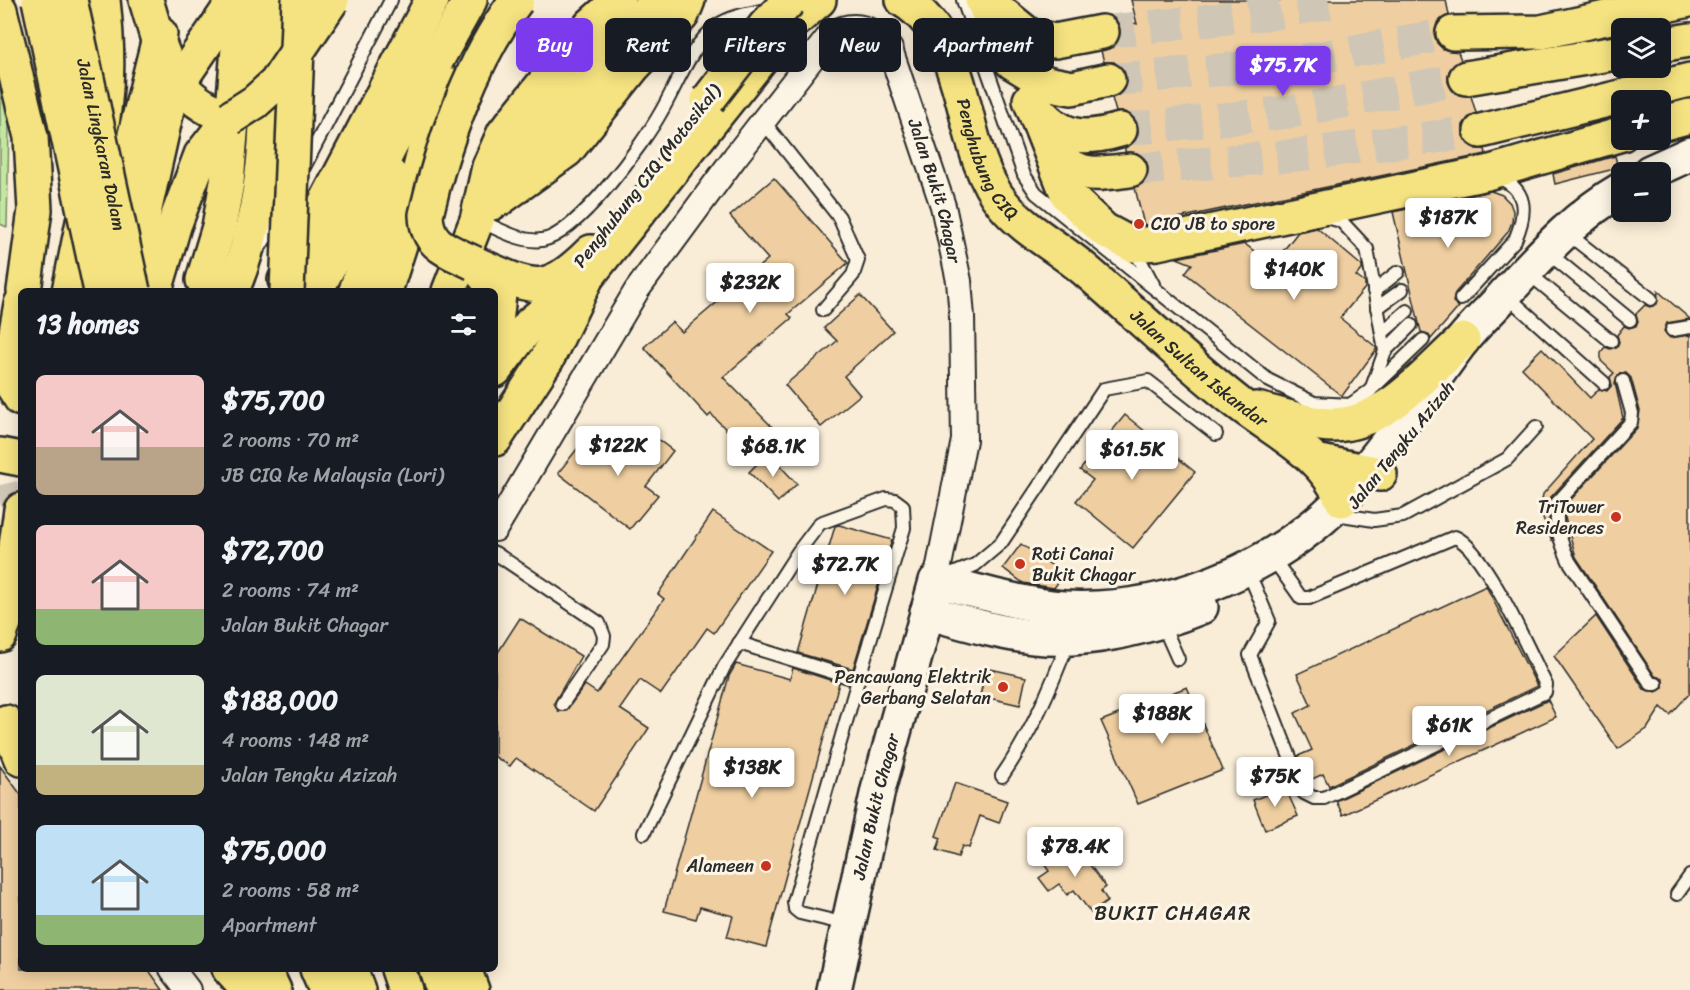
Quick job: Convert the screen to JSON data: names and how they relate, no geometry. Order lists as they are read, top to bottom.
{
  "streets": {
    "main road": [
      "Jalan Lingkaran Dalam",
      "Penghubung CIQ",
      "Penghubung CIQ (Motosikal)",
      "Jalan Bukit Chagar",
      "Jalan Sultan Iskandar",
      "Jalan Tengku Azizah"
    ]
  },
  "crossings": [
    ["Penghubung CIQ", "Jalan Sultan Iskandar"],
    ["Jalan Bukit Chagar", "Jalan Tengku Azizah"],
    ["Jalan Sultan Iskandar", "Jalan Tengku Azizah"]
  ],
  "districts": ["BUKIT CHAGAR"],
  "places": [
    "CIO JB to spore",
    "TriTower Residences",
    "Roti Canai Bukit Chagar",
    "Pencawang Elektrik Gerbang Selatan",
    "Alameen"
  ],
  "page": {
    "map_buttons": ["+", "−"],
    "chip": [
      "Buy",
      "Rent",
      "Filters",
      "New",
      "Apartment"
    ],
    "price": [
      "$75.7K",
      "$187K",
      "$140K",
      "$232K",
      "$122K",
      "$68.1K",
      "$61.5K",
      "$72.7K",
      "$188K",
      "$61K",
      "$138K",
      "$75K",
      "$78.4K"
    ],
    "heading": "13 homes",
    "list": [
      {
        "name": "$75,700",
        "note": "2 rooms · 70 m² · JB CIQ ke Malaysia (Lori)"
      },
      {
        "name": "$72,700",
        "note": "2 rooms · 74 m² · Jalan Bukit Chagar"
      },
      {
        "name": "$188,000",
        "note": "4 rooms · 148 m² · Jalan Tengku Azizah"
      },
      {
        "name": "$75,000",
        "note": "2 rooms · 58 m² · Apartment"
      }
    ]
  }
}
